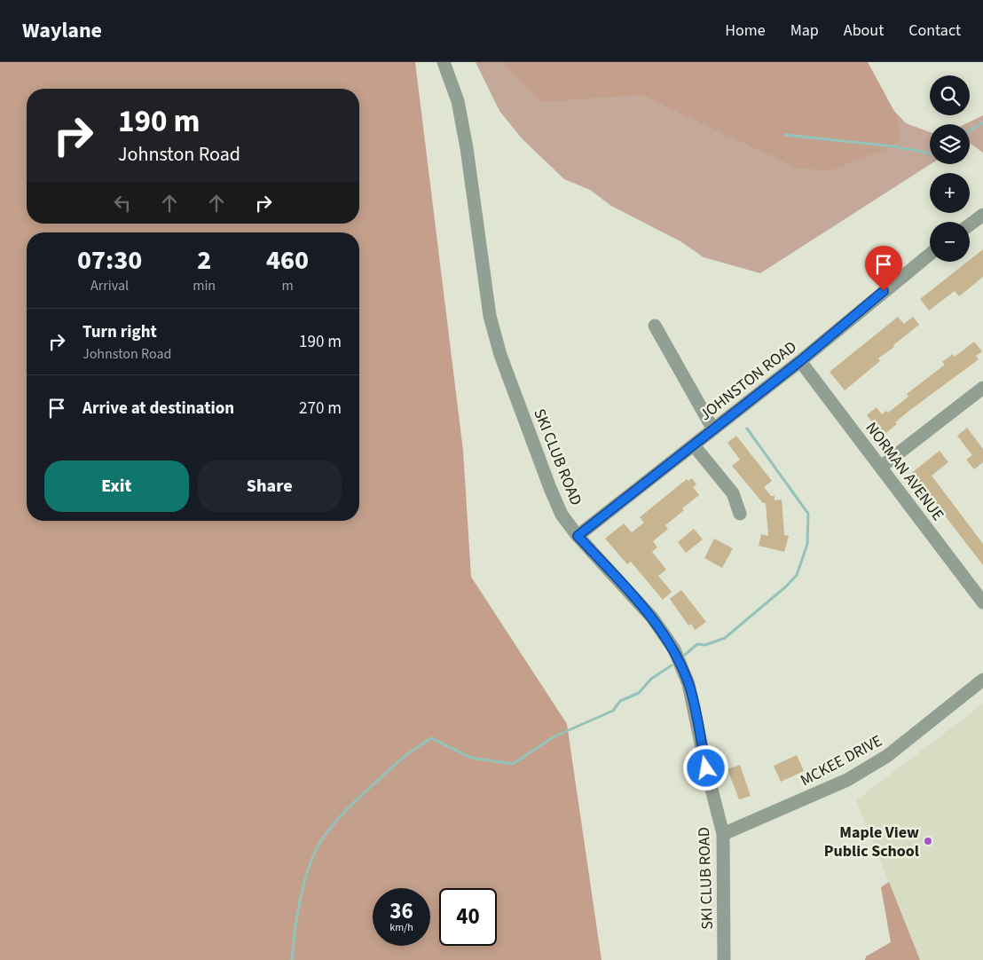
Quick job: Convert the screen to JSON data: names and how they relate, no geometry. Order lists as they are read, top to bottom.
{
  "streets": {
    "street": [
      "JOHNSTON ROAD",
      "SKI CLUB ROAD",
      "NORMAN AVENUE",
      "MCKEE DRIVE"
    ]
  },
  "crossings": [
    ["JOHNSTON ROAD", "SKI CLUB ROAD"],
    ["JOHNSTON ROAD", "NORMAN AVENUE"],
    ["SKI CLUB ROAD", "MCKEE DRIVE"]
  ],
  "places": ["Maple View Public School"],
  "page": {
    "header": "Waylane",
    "nav": [
      "Home",
      "Map",
      "About",
      "Contact"
    ],
    "map_buttons": ["+", "−"],
    "turn": ["190 m", "Johnston Road"],
    "eta": [
      "07:30",
      "Arrival",
      "2",
      "min",
      "460",
      "m"
    ],
    "list": [
      {
        "name": "Turn right",
        "note": "Johnston Road",
        "value": "190 m"
      },
      {
        "name": "Arrive at destination",
        "value": "270 m"
      }
    ],
    "buttons": ["Exit", "Share"],
    "speed": "36 km/h",
    "limit": "40"
  }
}
